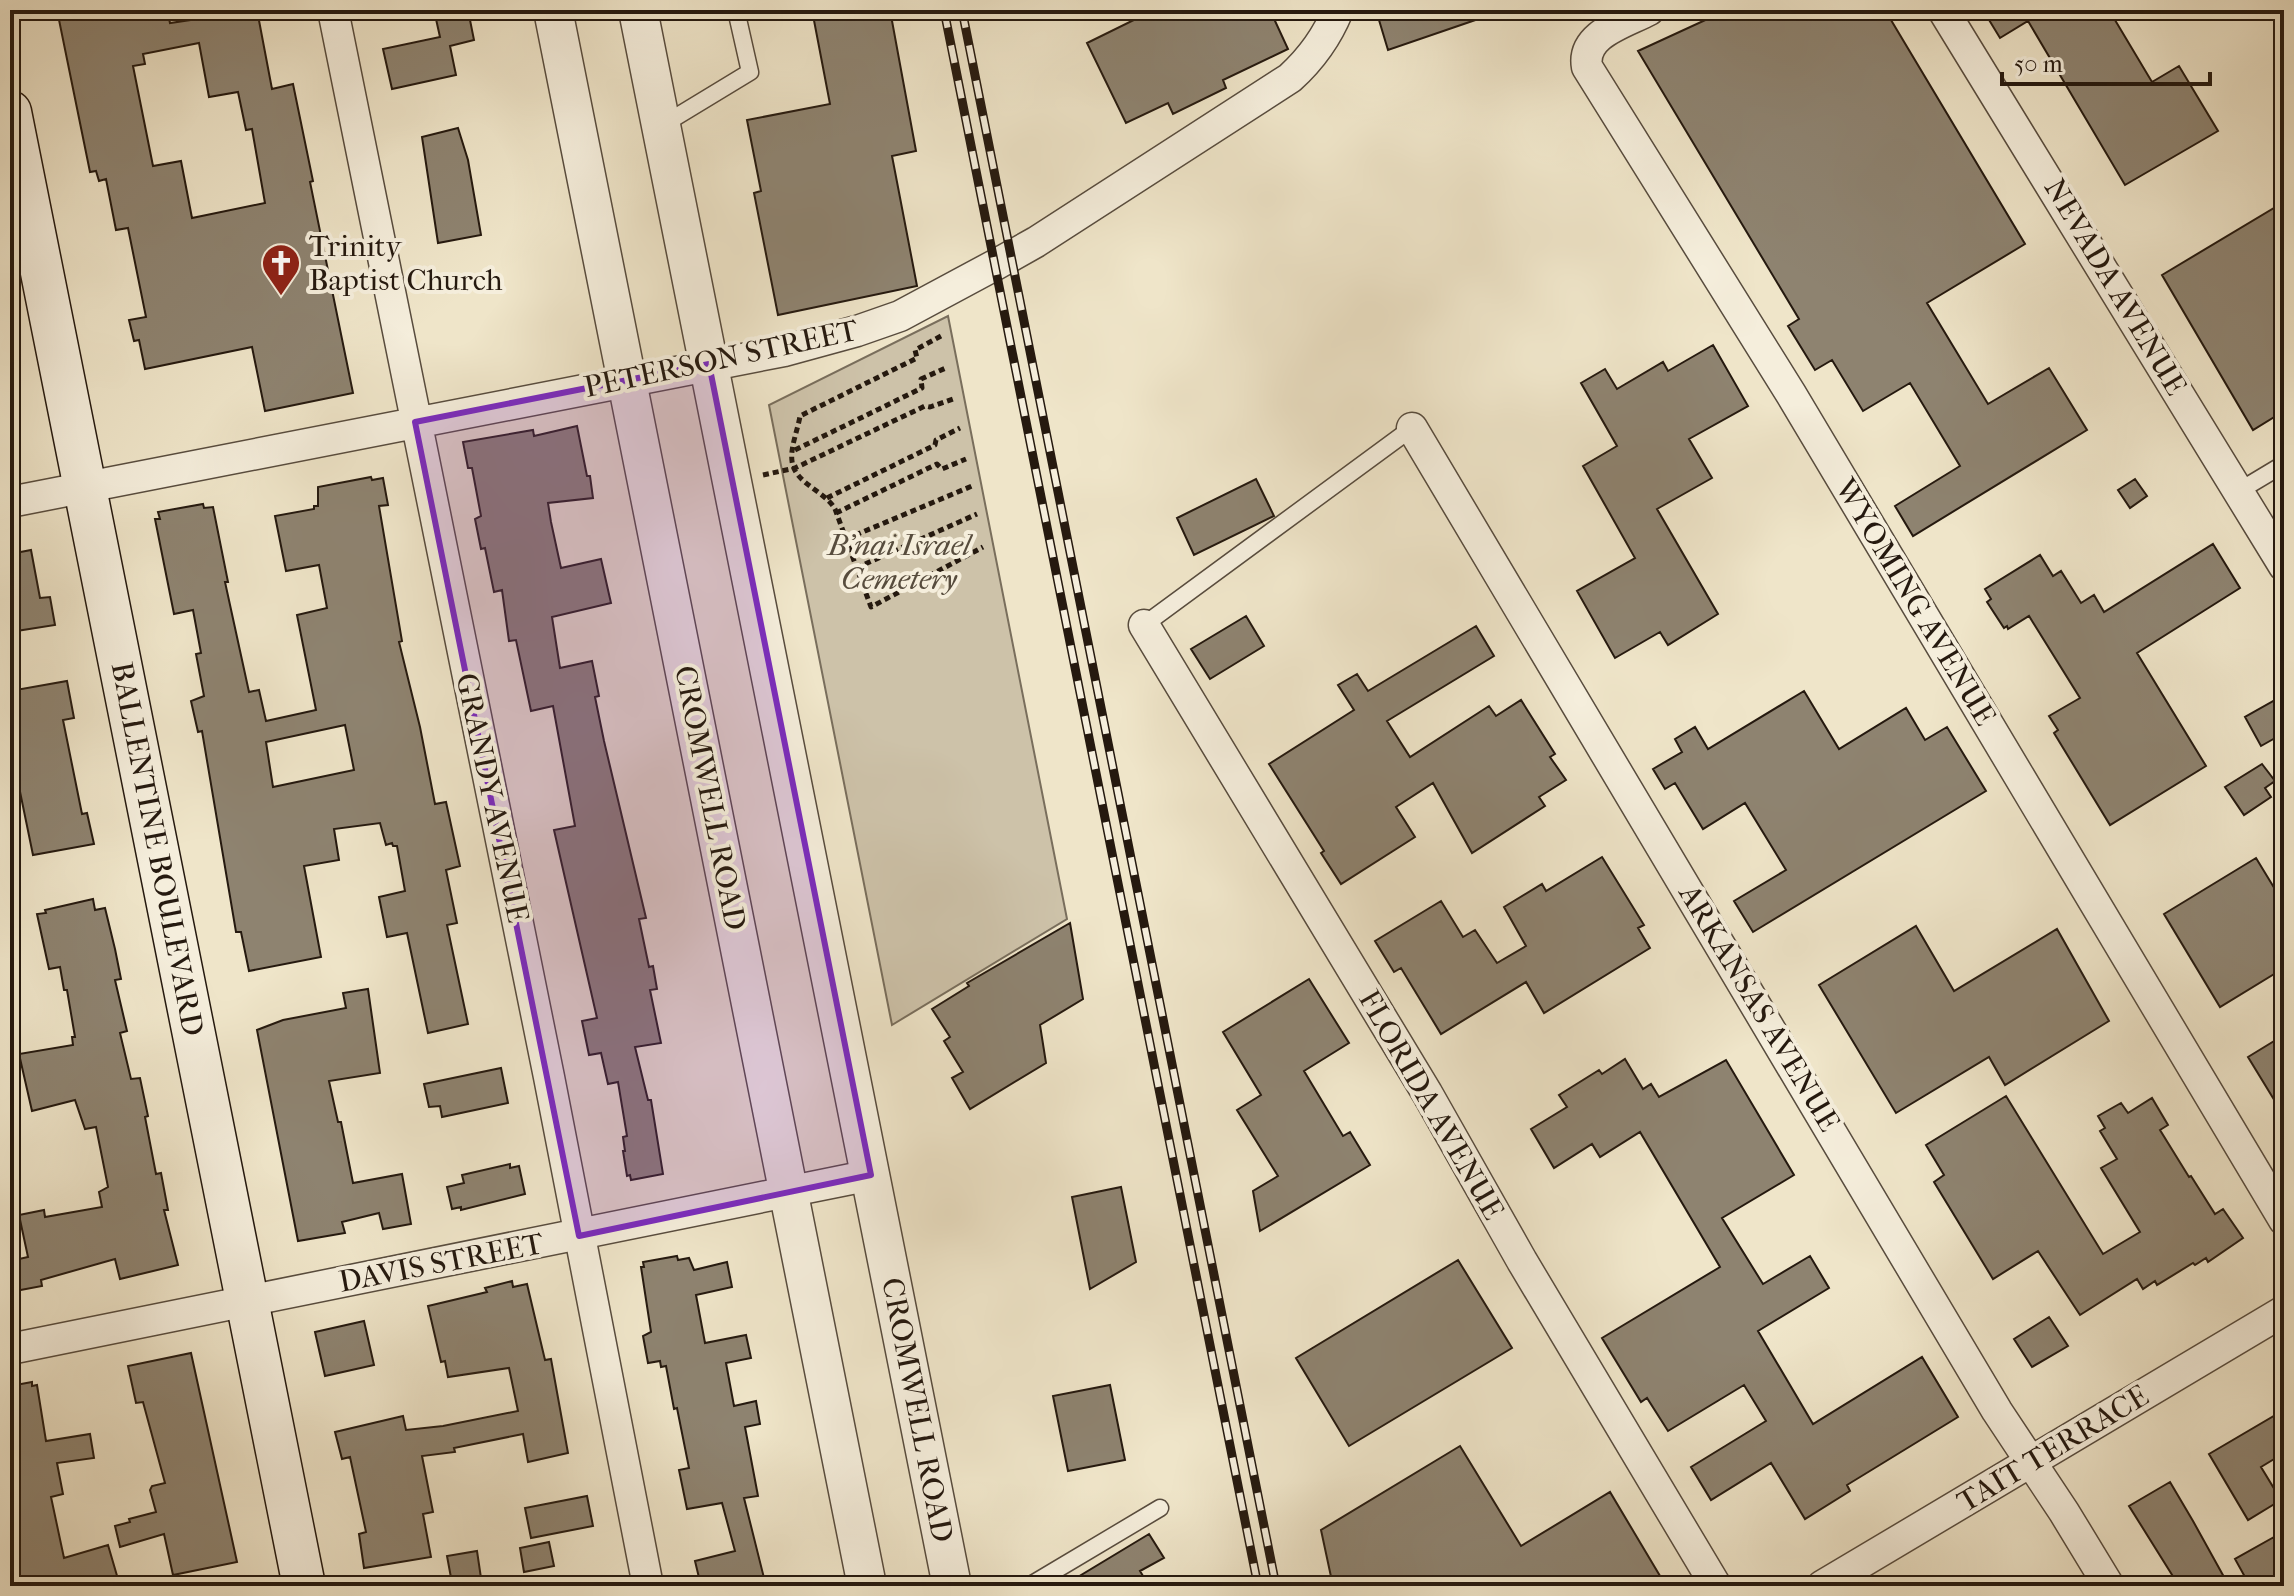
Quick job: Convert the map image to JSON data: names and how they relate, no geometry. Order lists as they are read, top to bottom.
{
  "streets": {
    "main road": ["BALLENTINE BOULEVARD"],
    "street": [
      "NEVADA AVENUE",
      "PETERSON STREET",
      "WYOMING AVENUE",
      "GRANDY AVENUE",
      "CROMWELL ROAD",
      "ARKANSAS AVENUE",
      "FLORIDA AVENUE",
      "DAVIS STREET",
      "TAIT TERRACE"
    ]
  },
  "crossings": [
    ["PETERSON STREET", "GRANDY AVENUE"],
    ["PETERSON STREET", "CROMWELL ROAD"],
    ["PETERSON STREET", "BALLENTINE BOULEVARD"],
    ["GRANDY AVENUE", "DAVIS STREET"],
    ["CROMWELL ROAD", "DAVIS STREET"],
    ["BALLENTINE BOULEVARD", "DAVIS STREET"],
    ["ARKANSAS AVENUE", "TAIT TERRACE"]
  ],
  "parks": ["B’nai Israel Cemetery"],
  "places": {
    "church": ["Trinity Baptist Church"]
  },
  "scale_bar": "50 m"
}
